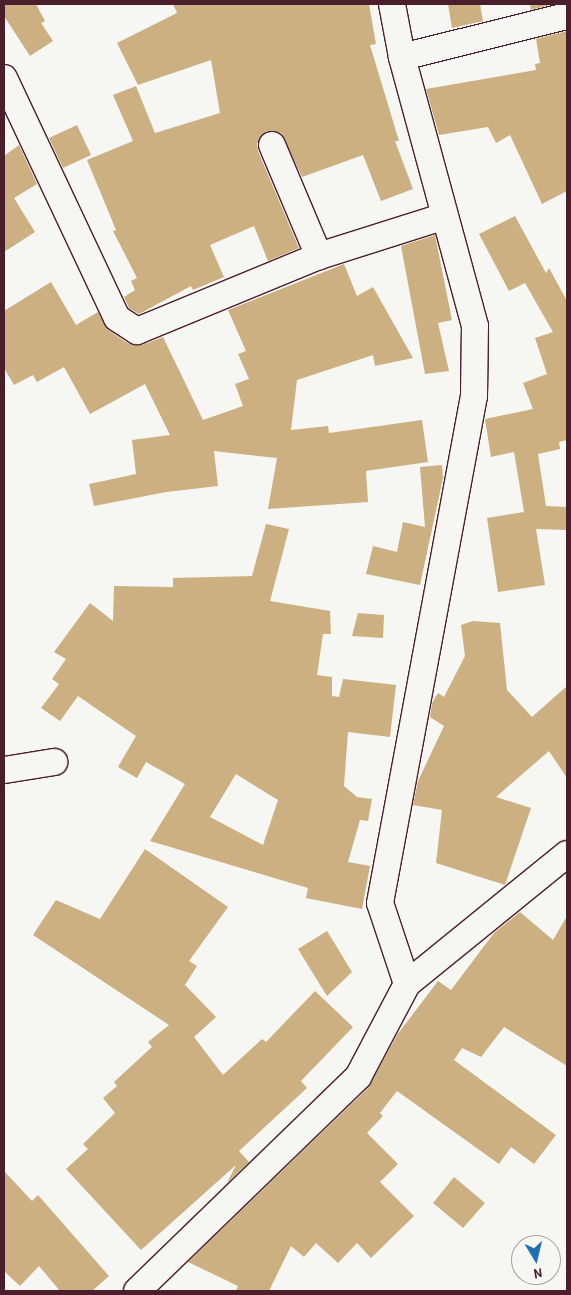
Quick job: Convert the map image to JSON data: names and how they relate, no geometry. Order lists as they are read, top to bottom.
{
  "north": "bottom"
}
